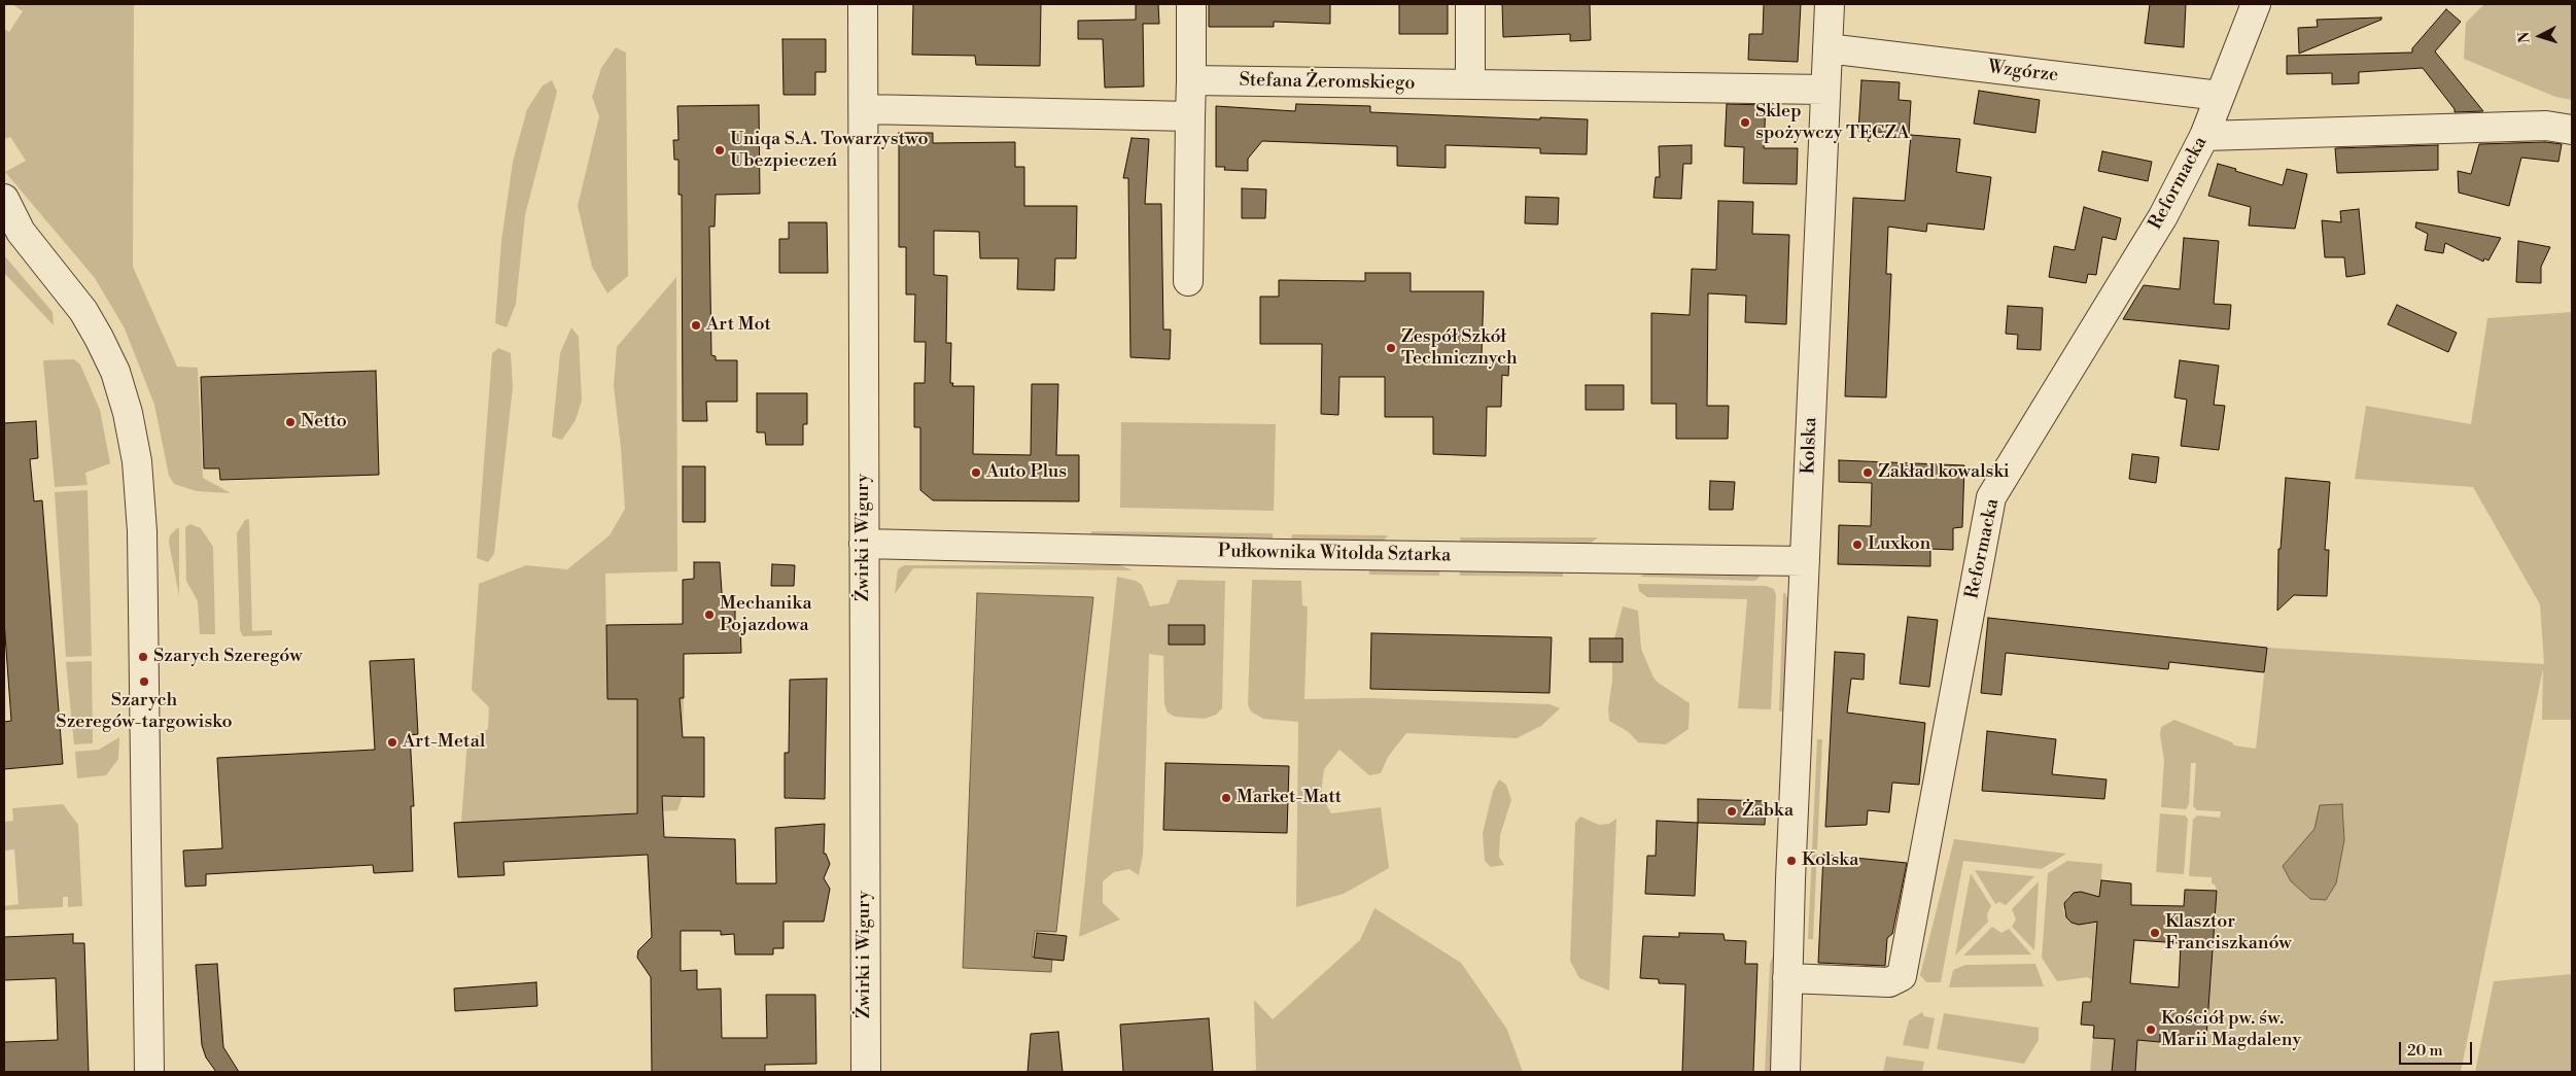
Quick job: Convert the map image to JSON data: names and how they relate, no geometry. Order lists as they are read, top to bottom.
{
  "streets": {
    "street": [
      "Wzgórze",
      "Stefana Żeromskiego",
      "Reformacka",
      "Kolska",
      "Żwirki i Wigury",
      "Pułkownika Witolda Sztarka"
    ]
  },
  "crossings": [
    ["Wzgórze", "Reformacka"],
    ["Wzgórze", "Kolska"],
    ["Stefana Żeromskiego", "Kolska"],
    ["Reformacka", "Kolska"],
    ["Kolska", "Pułkownika Witolda Sztarka"],
    ["Żwirki i Wigury", "Pułkownika Witolda Sztarka"]
  ],
  "places": [
    "Sklep spożywczy TĘCZA",
    "Uniqa S.A. Towarzystwo Ubezpieczeń",
    "Art Mot",
    "Zespół Szkół Technicznych",
    "Netto",
    "Auto Plus",
    "Zakład kowalski",
    "Luxkon",
    "Mechanika Pojazdowa",
    "Szarych Szeregów",
    "Szarych Szeregów-targowisko",
    "Art-Metal",
    "Market-Matt",
    "Żabka",
    "Kolska",
    "Klasztor Franciszkanów",
    "Kościół pw. św. Marii Magdaleny"
  ],
  "scale_bar": "20 m",
  "north": "left"
}
